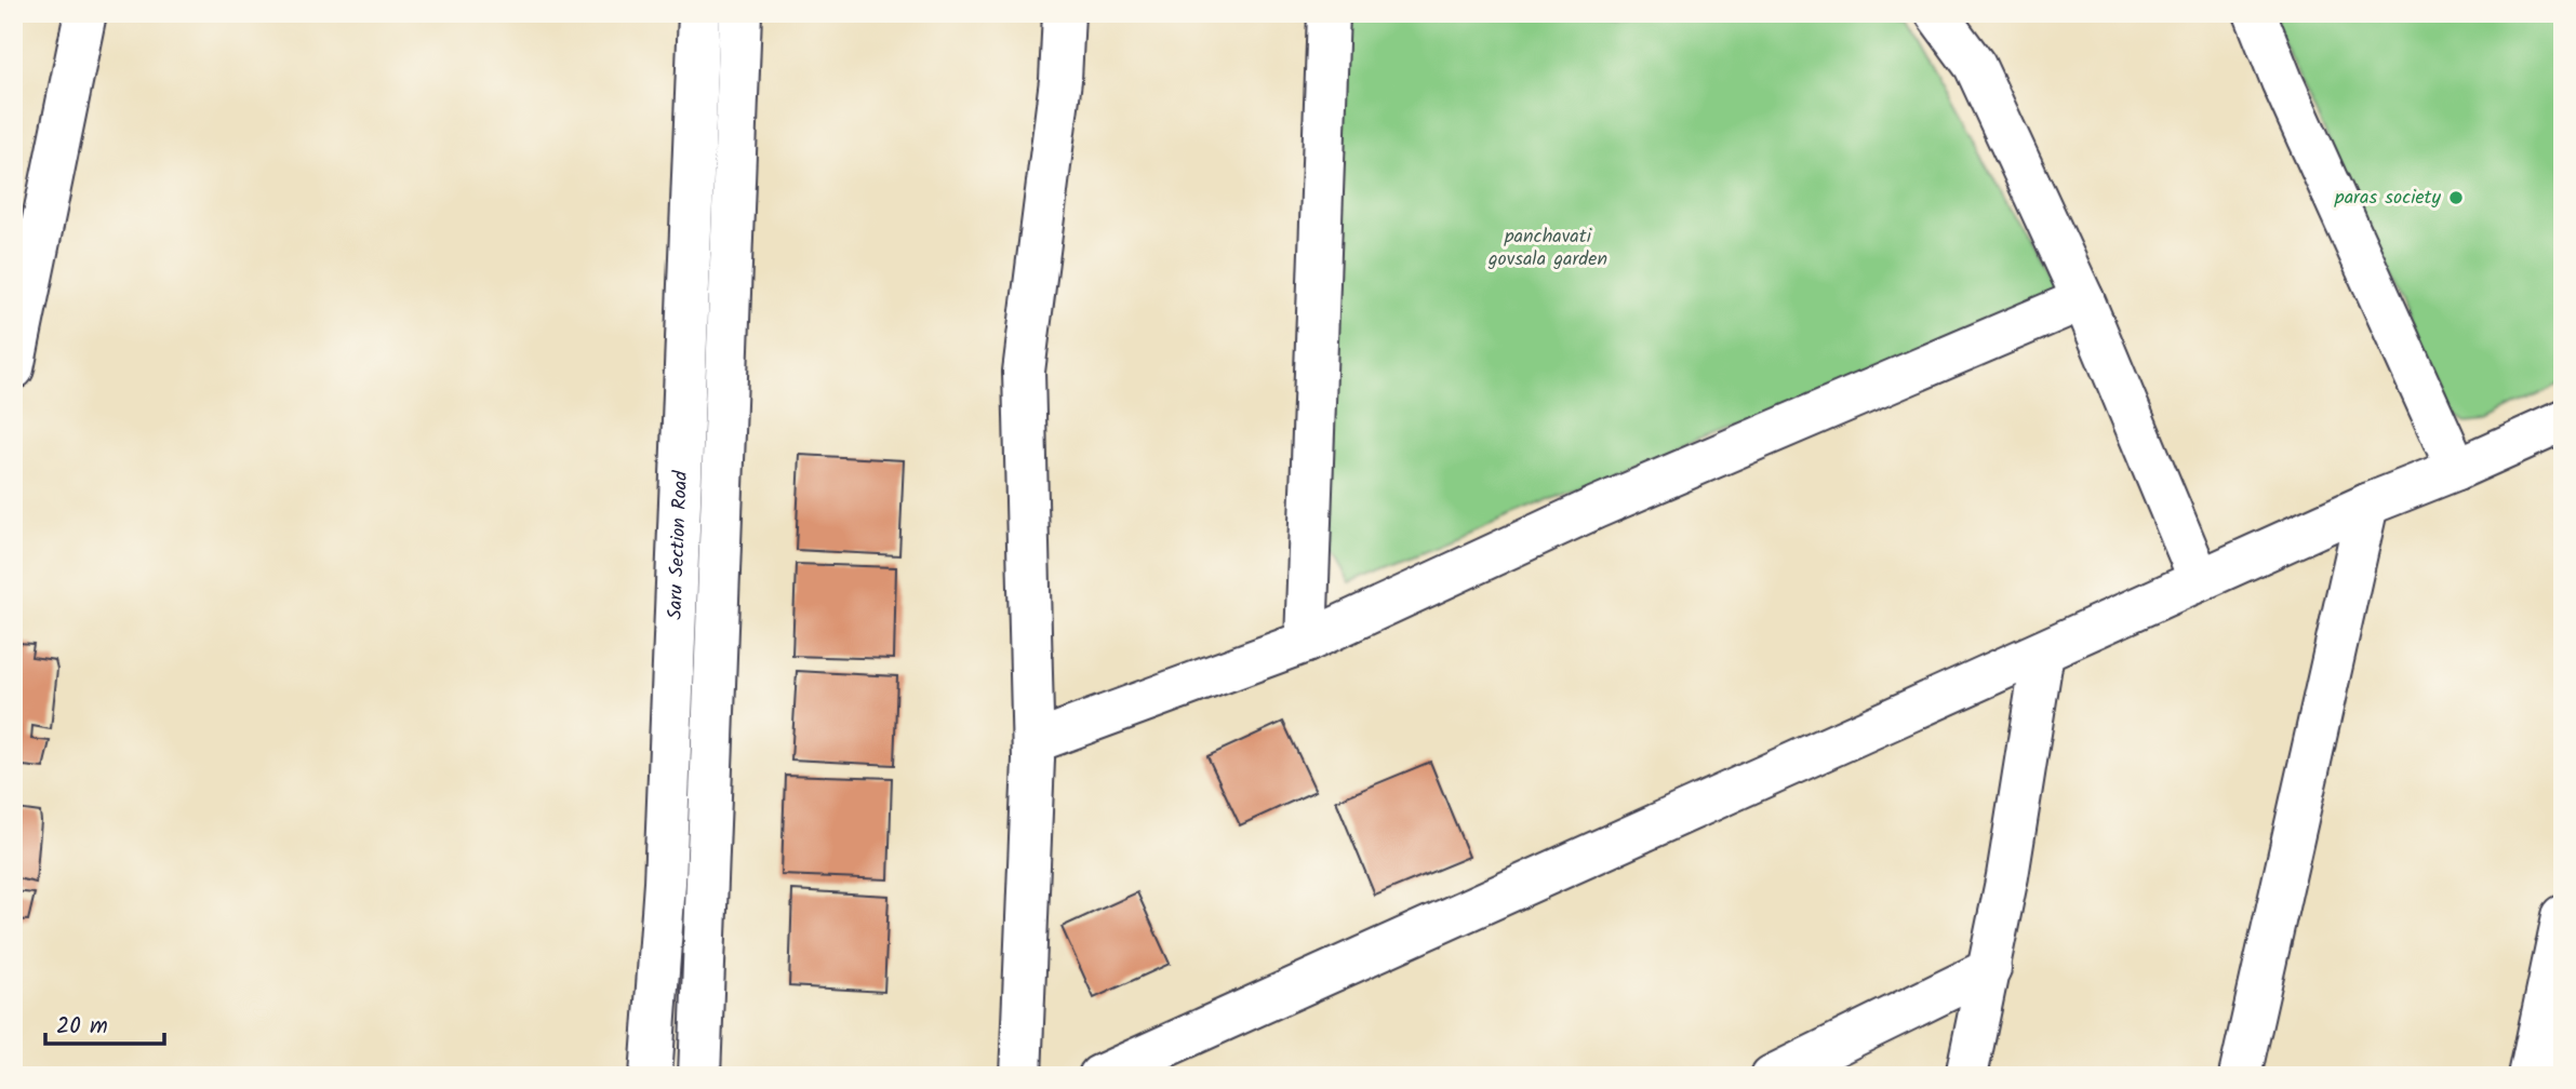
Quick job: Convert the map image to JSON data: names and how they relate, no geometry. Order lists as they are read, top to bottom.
{
  "streets": {
    "street": ["Saru Section Road"]
  },
  "parks": ["panchavati govsala garden"],
  "places": ["paras society"],
  "scale_bar": "20 m"
}
